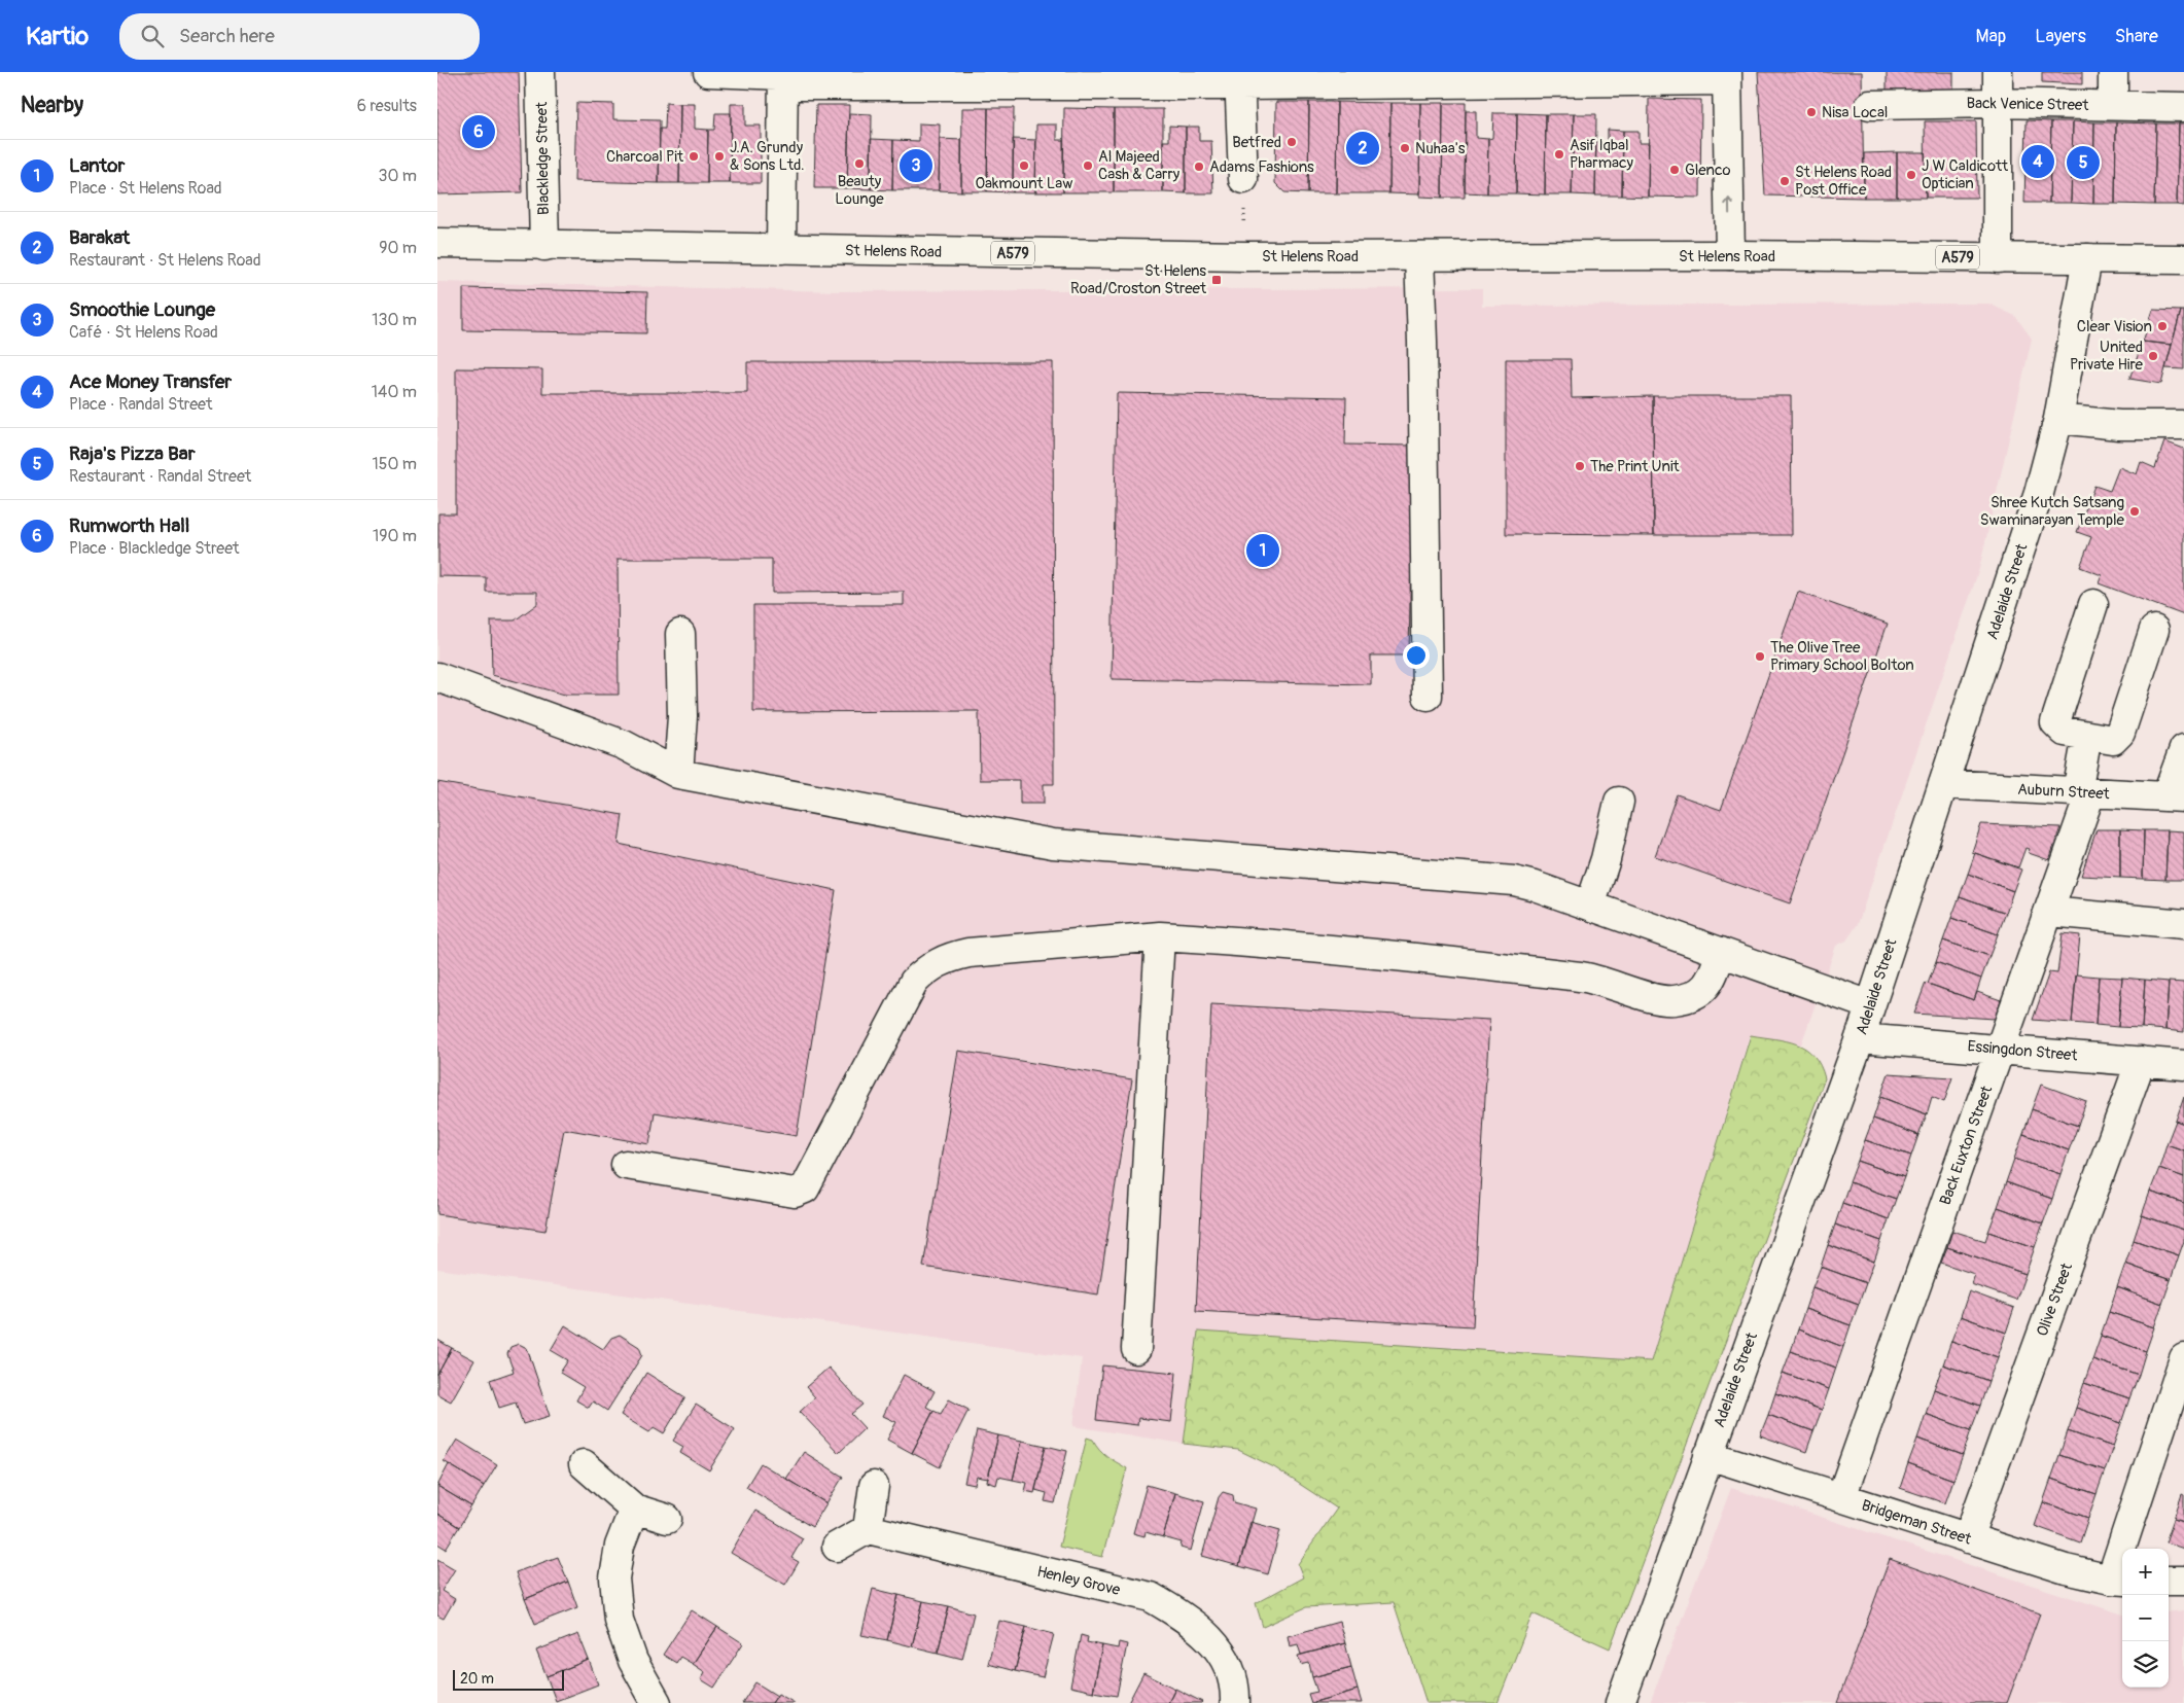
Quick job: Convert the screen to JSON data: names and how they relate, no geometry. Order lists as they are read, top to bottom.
{
  "streets": {
    "street": [
      "Back Venice Street",
      "Blackledge Street",
      "St Helens Road",
      "A579",
      "Adelaide Street",
      "Auburn Street",
      "Essingdon Street",
      "Back Euxton Street",
      "Olive Street",
      "Bridgeman Street",
      "Henley Grove"
    ]
  },
  "crossings": [
    ["Blackledge Street", "St Helens Road"],
    ["St Helens Road", "Adelaide Street"],
    ["Adelaide Street", "Auburn Street"],
    ["Adelaide Street", "Essingdon Street"],
    ["Adelaide Street", "Bridgeman Street"],
    ["Auburn Street", "Back Euxton Street"],
    ["Essingdon Street", "Back Euxton Street"],
    ["Essingdon Street", "Olive Street"],
    ["Back Euxton Street", "Bridgeman Street"],
    ["Olive Street", "Bridgeman Street"]
  ],
  "places": {
    "other": [
      "Nisa Local",
      "Betfred",
      "Nuhaa's",
      "Asif Iqbal Pharmacy",
      "Charcoal Pit",
      "J.A. Grundy & Sons Ltd.",
      "Beauty Lounge",
      "Oakmount Law",
      "Al Majeed Cash & Carry",
      "Adams Fashions",
      "Glenco",
      "J W Caldicott Optician",
      "St Helens Road Post Office",
      "Clear Vision",
      "United Private Hire",
      "The Print Unit",
      "Shree Kutch Satsang Swaminarayan Temple",
      "The Olive Tree Primary School Bolton"
    ],
    "transit": ["St Helens Road/Croston Street"]
  },
  "scale_bar": "20 m",
  "page": {
    "header": "Kartio",
    "search": "Search here",
    "nav": ["Map", "Layers", "Share"],
    "heading": ["Nearby", "6 results"],
    "pins": [
      "6",
      "2",
      "4",
      "5",
      "3",
      "1"
    ],
    "list": [
      {
        "mark": "1",
        "name": "Lantor",
        "note": "Place · St Helens Road",
        "value": "30 m"
      },
      {
        "mark": "2",
        "name": "Barakat",
        "note": "Restaurant · St Helens Road",
        "value": "90 m"
      },
      {
        "mark": "3",
        "name": "Smoothie Lounge",
        "note": "Café · St Helens Road",
        "value": "130 m"
      },
      {
        "mark": "4",
        "name": "Ace Money Transfer",
        "note": "Place · Randal Street",
        "value": "140 m"
      },
      {
        "mark": "5",
        "name": "Raja's Pizza Bar",
        "note": "Restaurant · Randal Street",
        "value": "150 m"
      },
      {
        "mark": "6",
        "name": "Rumworth Hall",
        "note": "Place · Blackledge Street",
        "value": "190 m"
      }
    ],
    "map_buttons": ["+", "−"],
    "scale": "20 m"
  }
}
